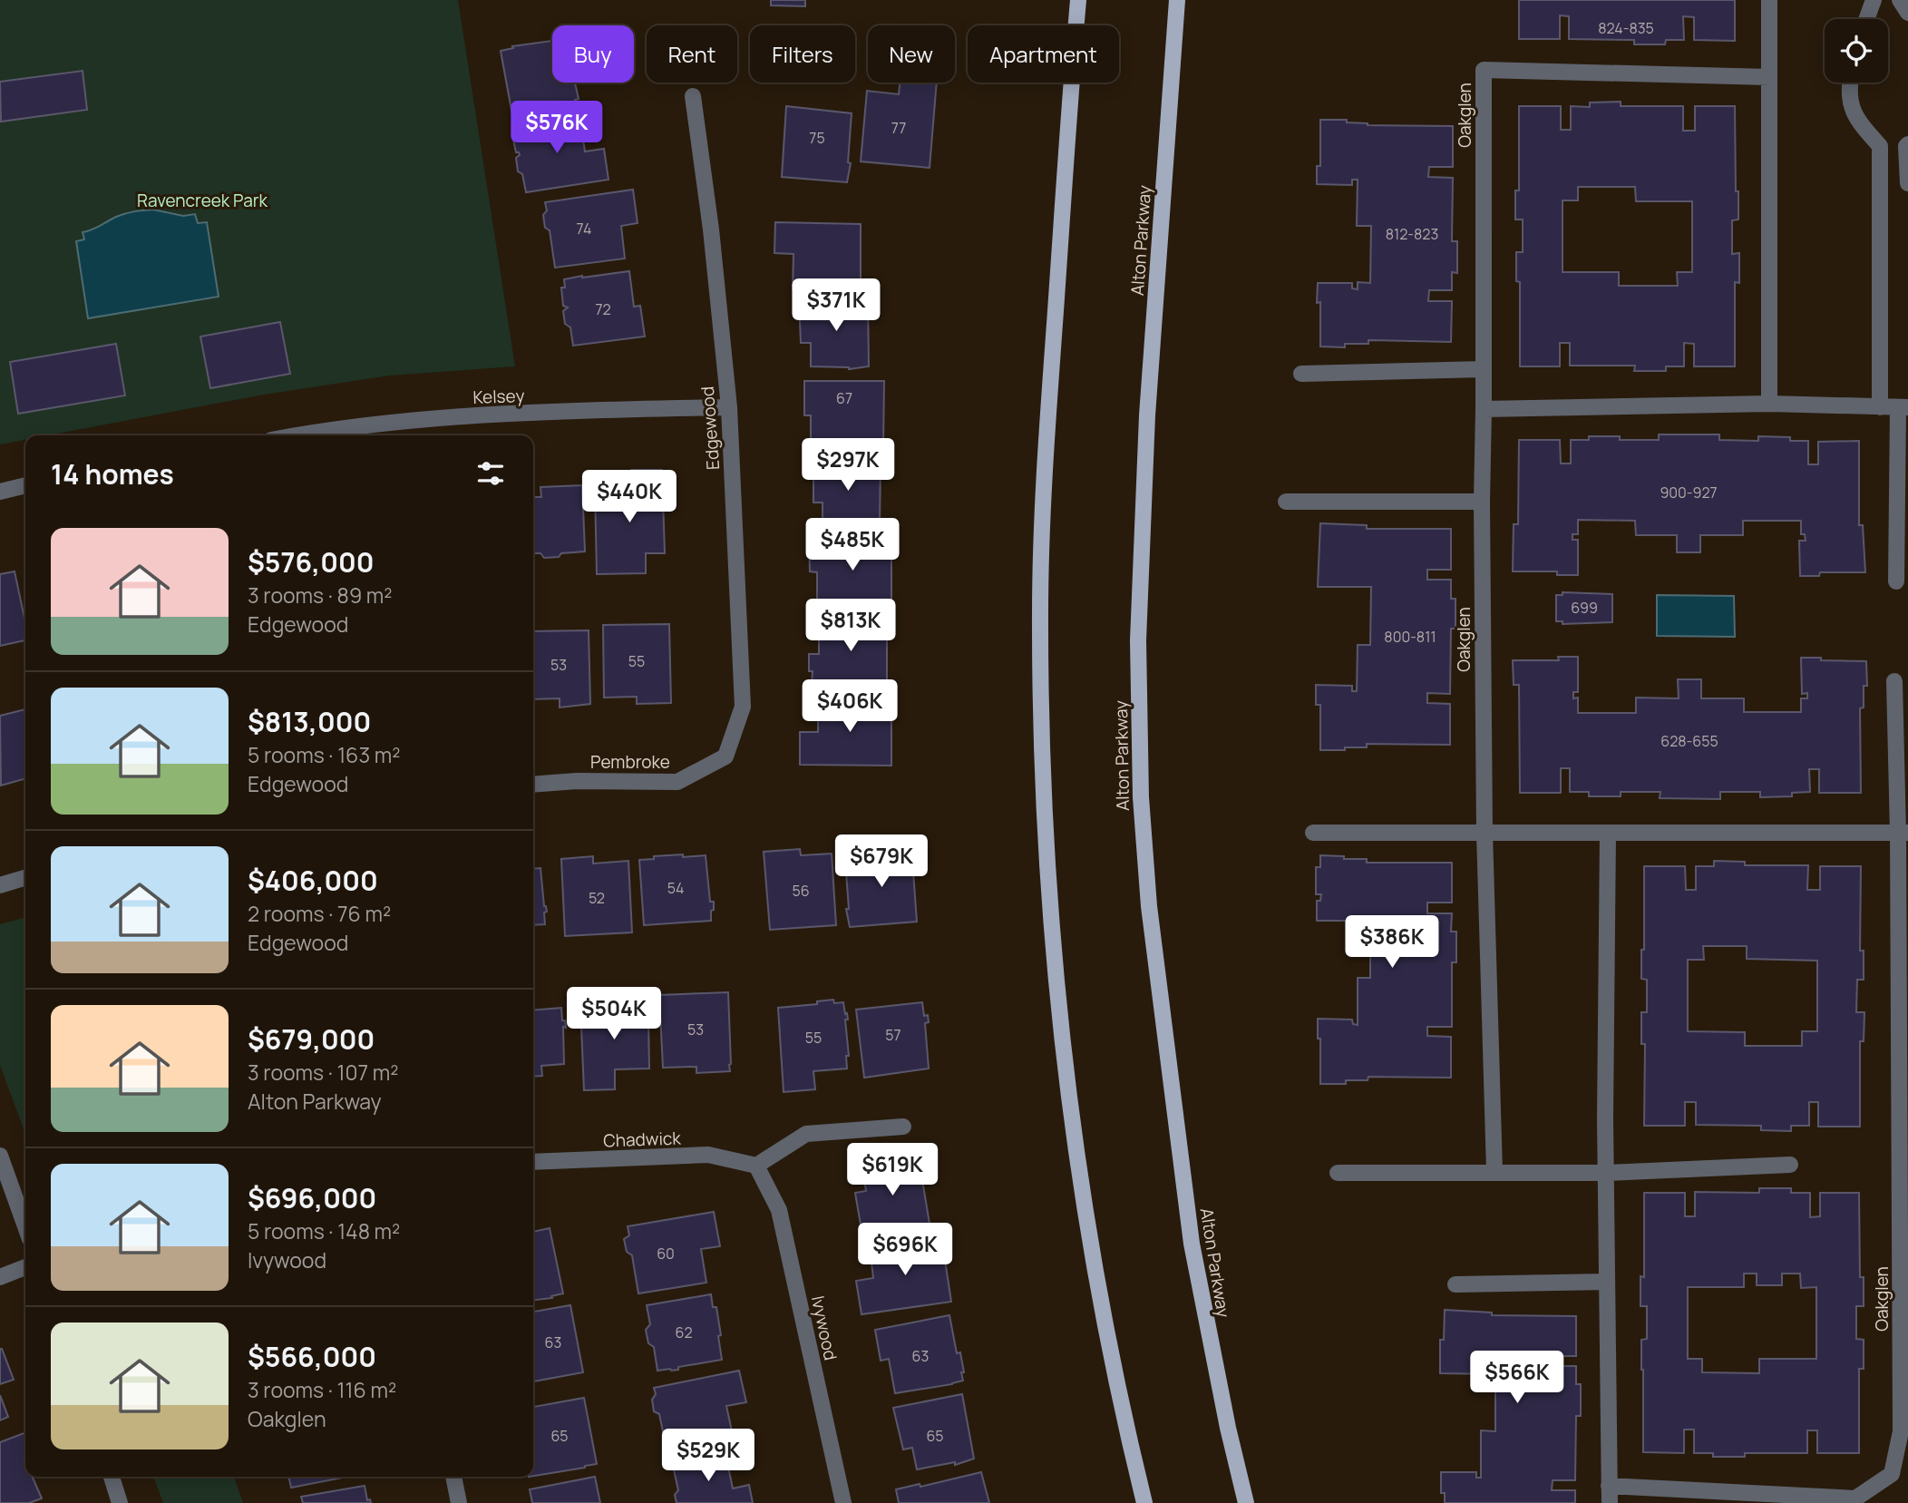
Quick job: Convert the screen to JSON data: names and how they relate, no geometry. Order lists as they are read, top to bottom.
{
  "streets": {
    "main road": ["Alton Parkway"],
    "street": [
      "Oakglen",
      "Kelsey",
      "Edgewood",
      "Pembroke",
      "Chadwick",
      "Ivywood"
    ]
  },
  "crossings": [
    ["Kelsey", "Edgewood"],
    ["Edgewood", "Pembroke"],
    ["Chadwick", "Ivywood"]
  ],
  "parks": ["Ravencreek Park"],
  "house_numbers": [
    "824-835",
    "77",
    "75",
    "74",
    "812-823",
    "72",
    "67",
    "900-927",
    "699",
    "800-811",
    "55",
    "53",
    "628-655",
    "54",
    "56",
    "52",
    "53",
    "57",
    "55",
    "60",
    "62",
    "63",
    "63",
    "65",
    "65"
  ],
  "page": {
    "chip": [
      "Buy",
      "Rent",
      "Filters",
      "New",
      "Apartment"
    ],
    "price": [
      "$576K",
      "$371K",
      "$297K",
      "$440K",
      "$485K",
      "$813K",
      "$406K",
      "$679K",
      "$386K",
      "$504K",
      "$619K",
      "$696K",
      "$566K",
      "$529K"
    ],
    "heading": "14 homes",
    "list": [
      {
        "name": "$576,000",
        "note": "3 rooms · 89 m² · Edgewood"
      },
      {
        "name": "$813,000",
        "note": "5 rooms · 163 m² · Edgewood"
      },
      {
        "name": "$406,000",
        "note": "2 rooms · 76 m² · Edgewood"
      },
      {
        "name": "$679,000",
        "note": "3 rooms · 107 m² · Alton Parkway"
      },
      {
        "name": "$696,000",
        "note": "5 rooms · 148 m² · Ivywood"
      },
      {
        "name": "$566,000",
        "note": "3 rooms · 116 m² · Oakglen"
      }
    ]
  }
}
